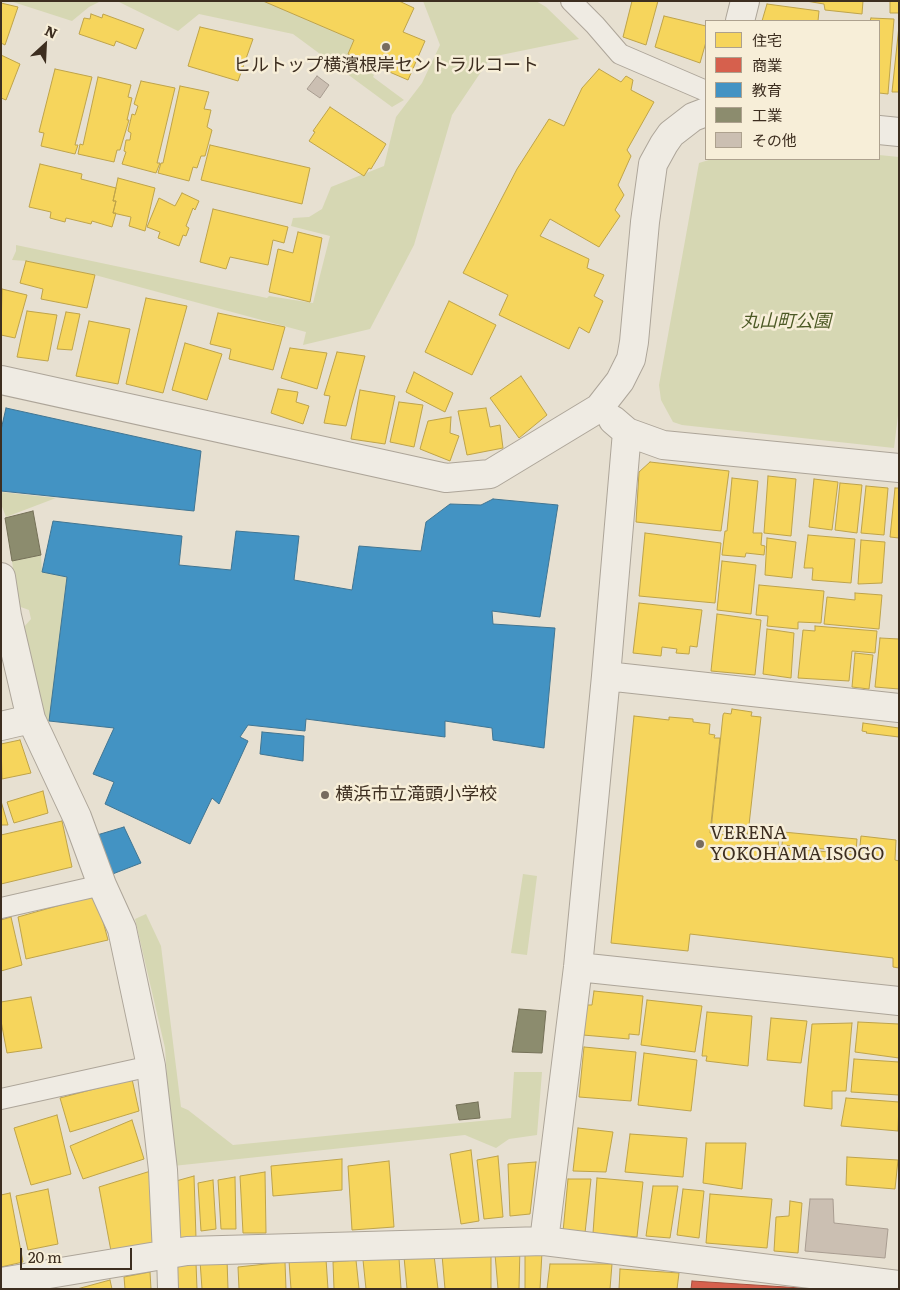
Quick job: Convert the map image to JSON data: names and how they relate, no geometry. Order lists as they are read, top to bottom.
{
  "parks": ["丸山町公園"],
  "places": ["ヒルトップ横濱根岸セントラルコート", "横浜市立滝頭小学校", "VERENA YOKOHAMA ISOGO"],
  "legend": [
    "住宅",
    "商業",
    "教育",
    "工業",
    "その他"
  ],
  "scale_bar": "20 m",
  "north": "top right"
}
